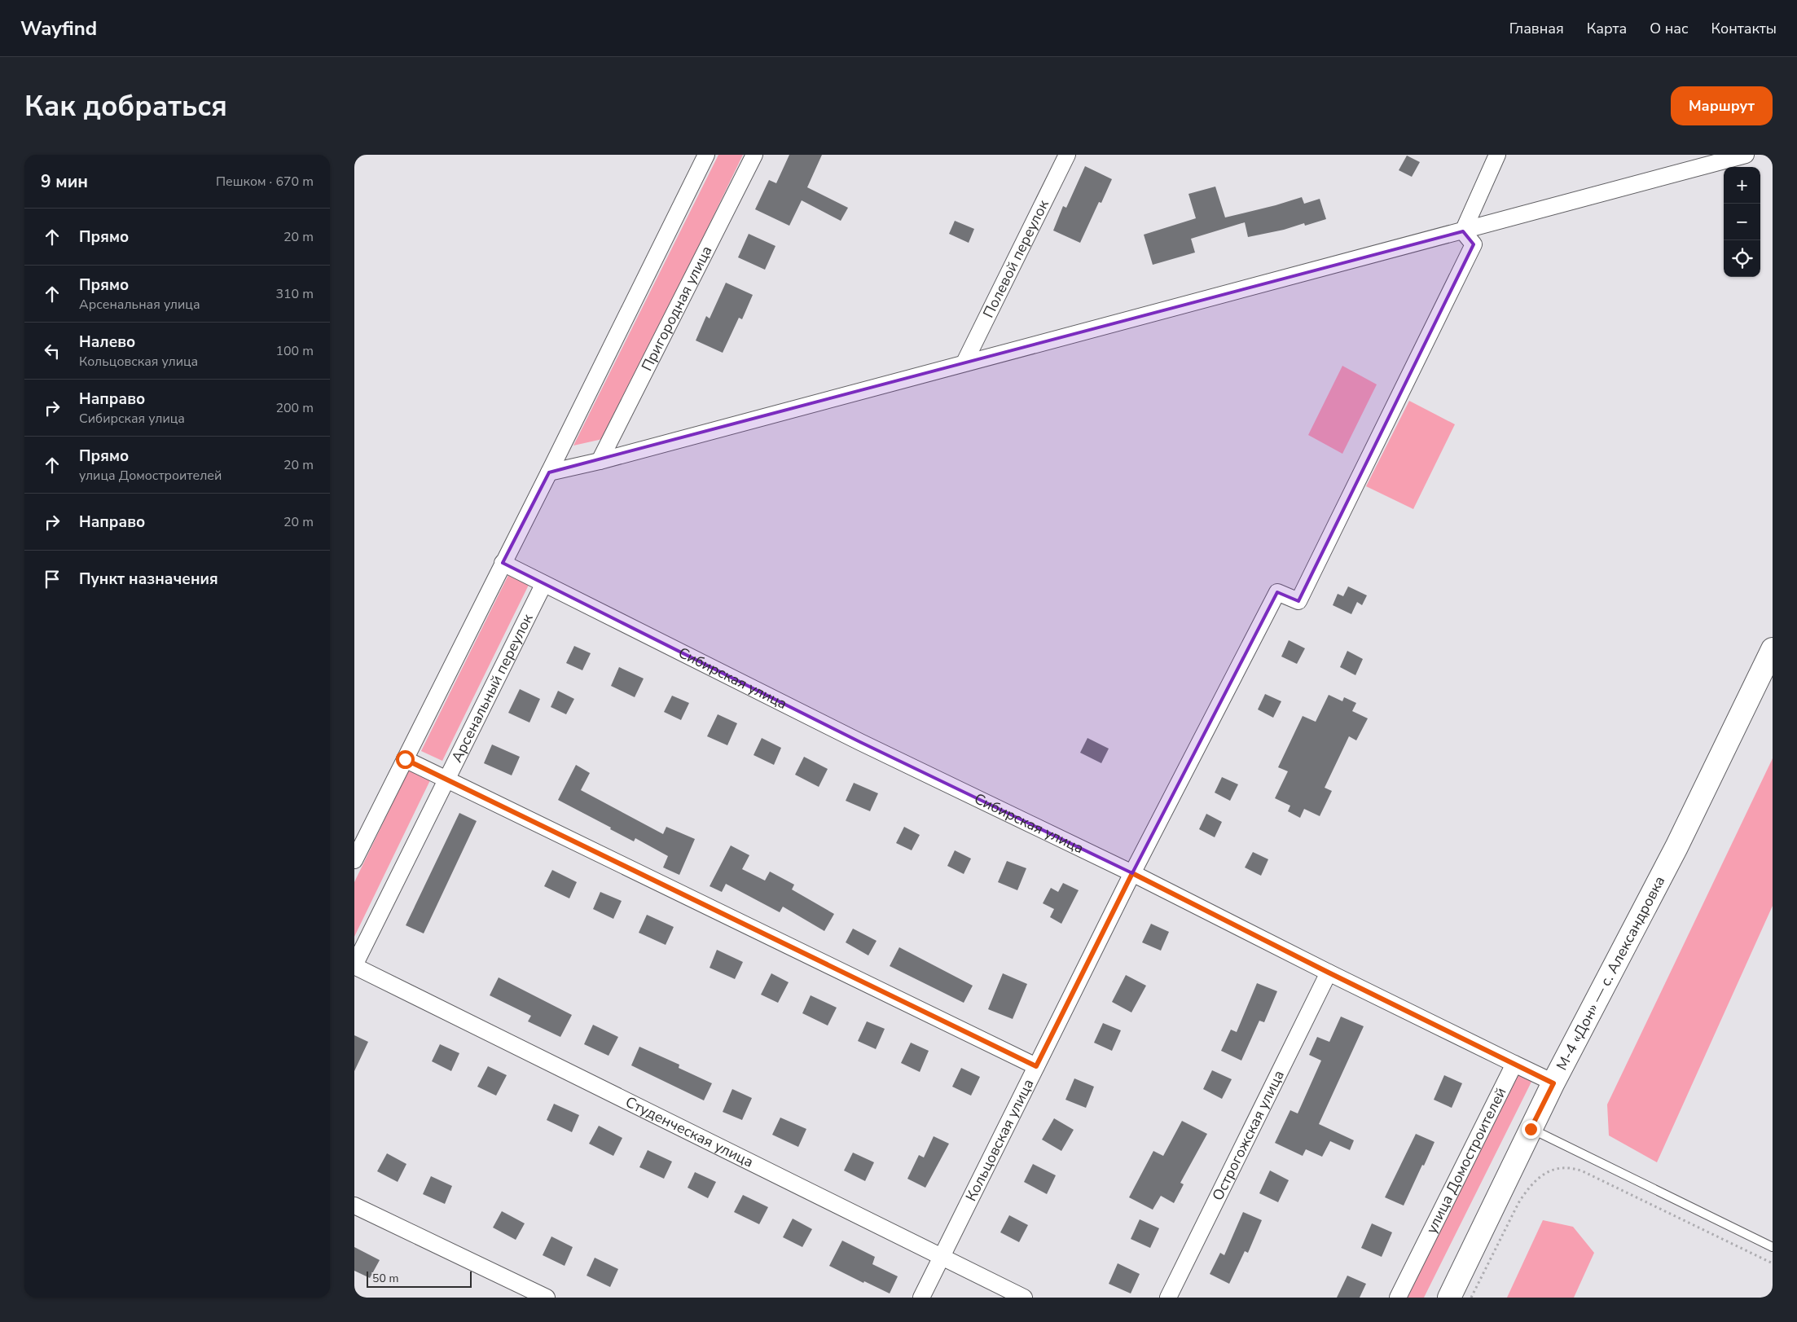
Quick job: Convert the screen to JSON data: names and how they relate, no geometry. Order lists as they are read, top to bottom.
{
  "streets": {
    "main road": ["М-4 «Дон» — с. Александровка"],
    "street": [
      "Полевой переулок",
      "Пригородная улица",
      "Сибирская улица",
      "Арсенальный переулок",
      "Студенческая улица",
      "Острогожская улица",
      "Кольцовская улица",
      "улица Домостроителей"
    ]
  },
  "crossings": [
    ["Сибирская улица", "Арсенальный переулок"],
    ["Сибирская улица", "Острогожская улица"],
    ["Сибирская улица", "Кольцовская улица"],
    ["Сибирская улица", "улица Домостроителей"],
    ["Арсенальный переулок", "Студенческая улица"],
    ["Студенческая улица", "Кольцовская улица"]
  ],
  "scale_bar": "50 m",
  "page": {
    "header": "Wayfind",
    "nav": [
      "Главная",
      "Карта",
      "О нас",
      "Контакты"
    ],
    "buttons": "Маршрут",
    "title": "Как добраться",
    "heading": ["9 мин", "Пешком · 670 m"],
    "map_buttons": ["+", "−"],
    "list": [
      ["Прямо", "20 m"],
      ["Прямо", "Арсенальная улица", "310 m"],
      ["Налево", "Кольцовская улица", "100 m"],
      ["Направо", "Сибирская улица", "200 m"],
      ["Прямо", "улица Домостроителей", "20 m"],
      ["Направо", "20 m"],
      "Пункт назначения"
    ],
    "scale": "50 m"
  }
}
